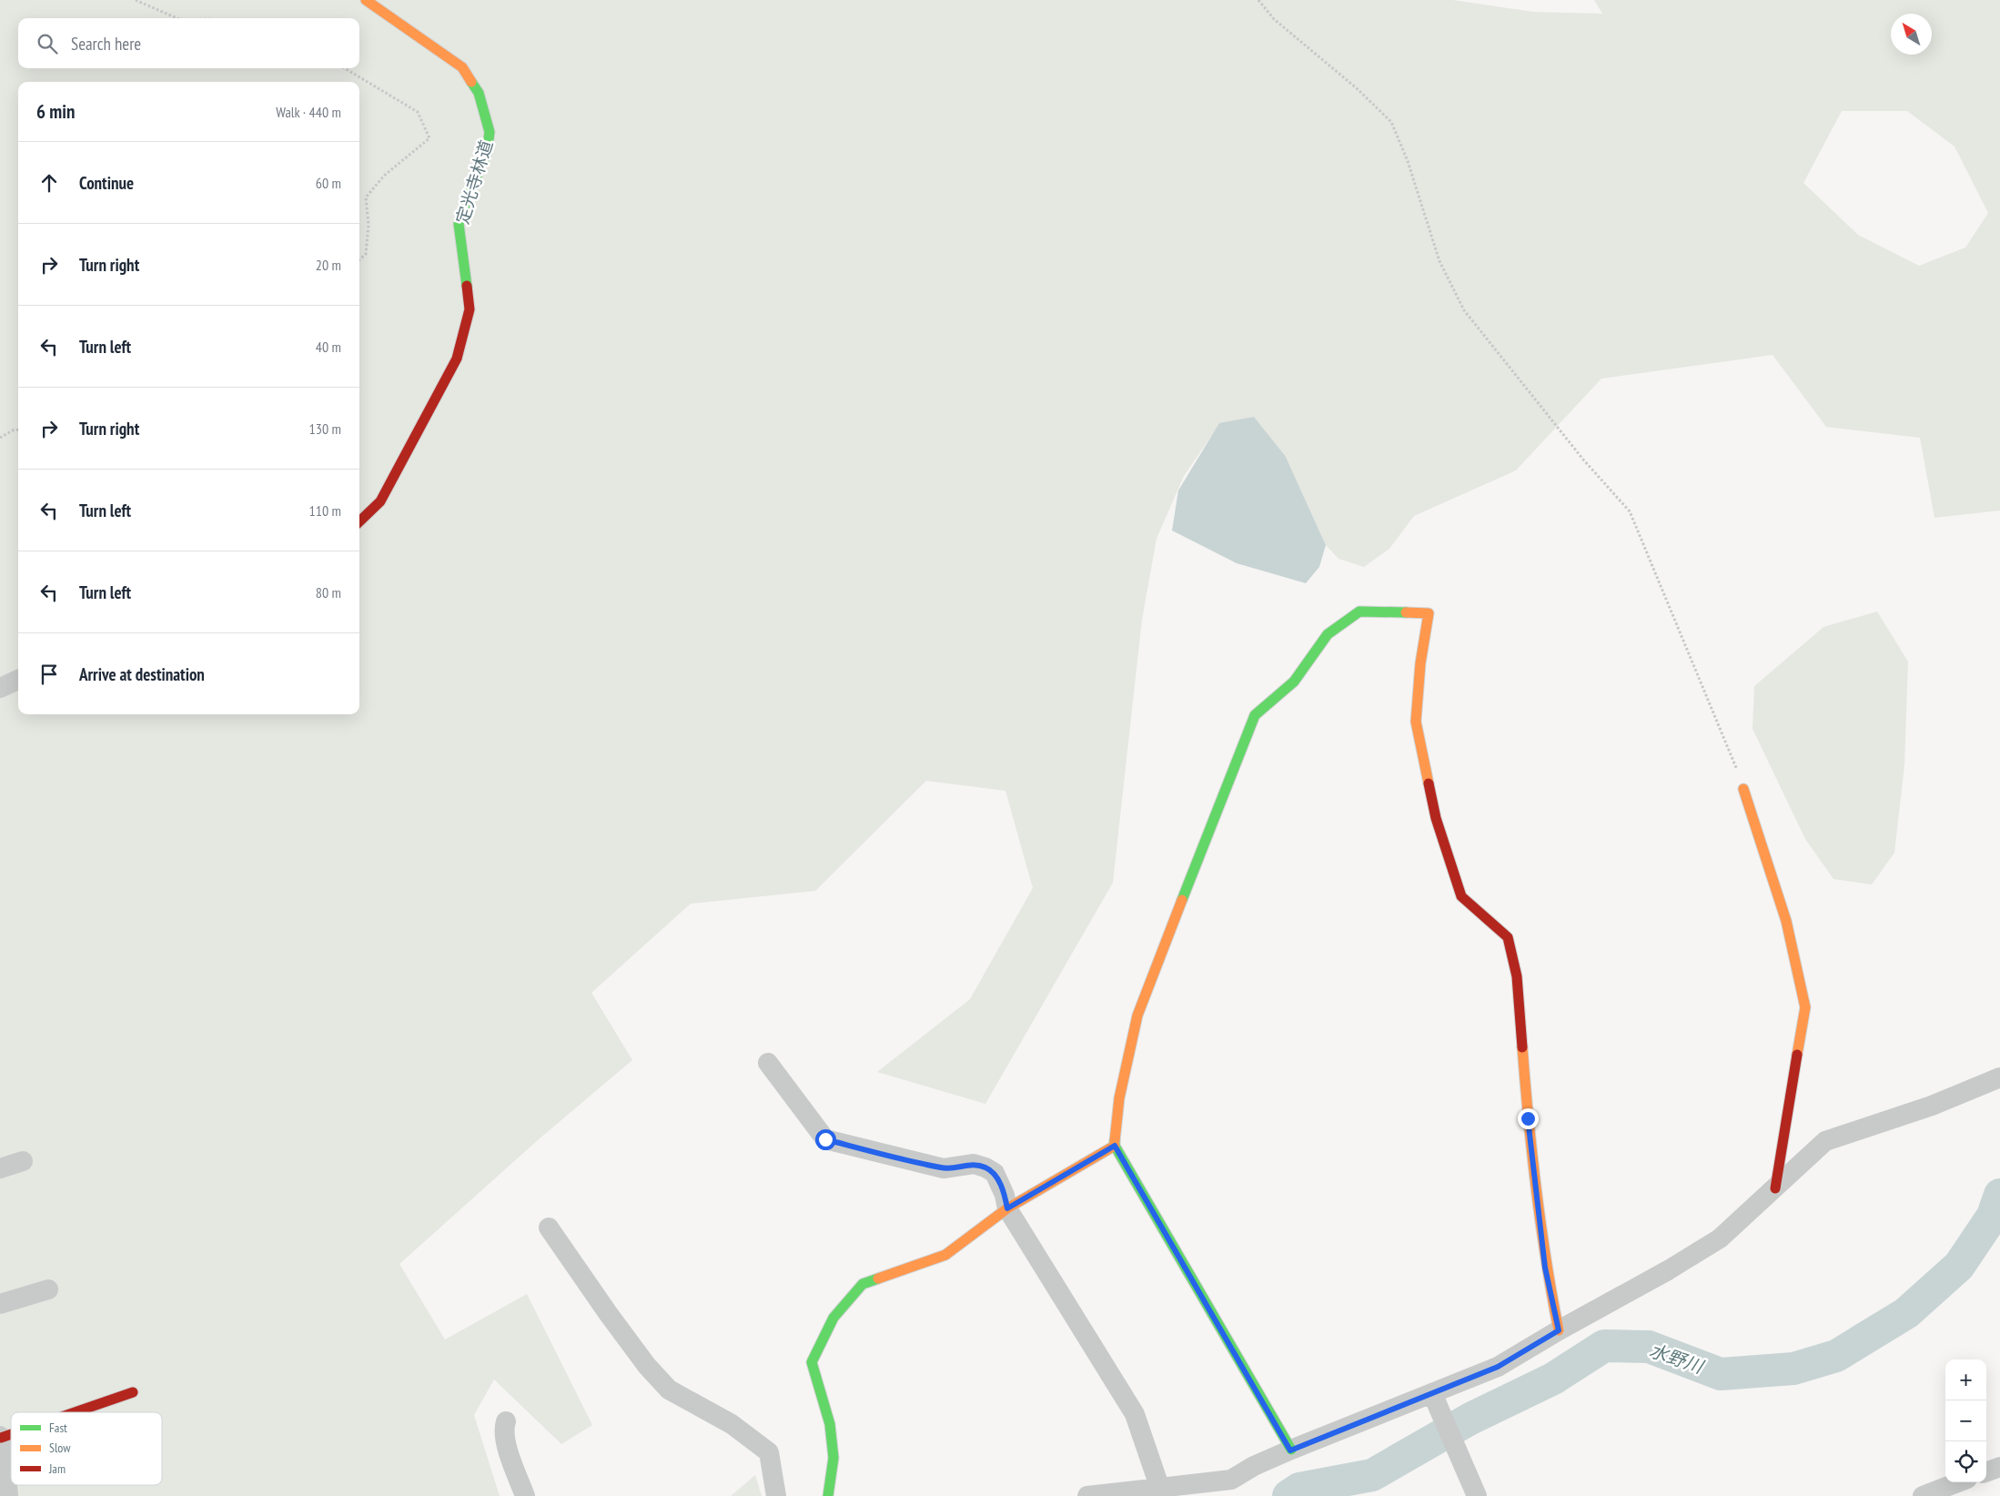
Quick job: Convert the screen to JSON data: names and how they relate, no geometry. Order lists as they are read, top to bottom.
{
  "streets": {
    "street": ["定光寺林道"]
  },
  "water": ["水野川"],
  "legend": ["Fast", "Slow", "Jam"],
  "north": "top left",
  "page": {
    "search": "Search here",
    "heading": ["6 min", "Walk · 440 m"],
    "list": [
      ["Continue", "60 m"],
      ["Turn right", "20 m"],
      ["Turn left", "40 m"],
      ["Turn right", "130 m"],
      ["Turn left", "110 m"],
      ["Turn left", "80 m"],
      "Arrive at destination"
    ],
    "map_buttons": ["+", "−"]
  }
}
